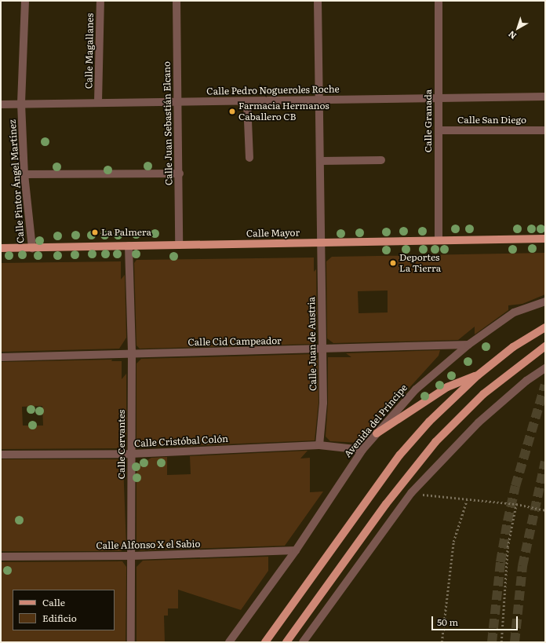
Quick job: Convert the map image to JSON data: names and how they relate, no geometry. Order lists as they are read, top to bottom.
{
  "streets": {
    "main road": ["Calle Mayor"],
    "street": [
      "Calle Magallanes",
      "Calle Pedro Nogueroles Roche",
      "Calle San Diego",
      "Calle Granada",
      "Calle Juan Sebastián Elcano",
      "Calle Pintor Ángel Martínez",
      "Calle Cid Campeador",
      "Calle Juan de Austria",
      "Avenida del Príncipe",
      "Calle Cristóbal Colón",
      "Calle Cervantes",
      "Calle Alfonso X el Sabio"
    ]
  },
  "crossings": [
    ["Calle Magallanes", "Calle Pedro Nogueroles Roche"],
    ["Calle Pedro Nogueroles Roche", "Calle Granada"],
    ["Calle Pedro Nogueroles Roche", "Calle Juan Sebastián Elcano"],
    ["Calle Pedro Nogueroles Roche", "Calle Pintor Ángel Martínez"],
    ["Calle Pedro Nogueroles Roche", "Calle Juan de Austria"],
    ["Calle San Diego", "Calle Granada"],
    ["Calle Granada", "Calle Mayor"],
    ["Calle Juan Sebastián Elcano", "Calle Mayor"],
    ["Calle Pintor Ángel Martínez", "Calle Mayor"],
    ["Calle Mayor", "Calle Juan de Austria"],
    ["Calle Mayor", "Calle Cervantes"],
    ["Calle Cid Campeador", "Calle Juan de Austria"],
    ["Calle Cid Campeador", "Avenida del Príncipe"],
    ["Calle Cid Campeador", "Calle Cervantes"],
    ["Calle Juan de Austria", "Calle Cristóbal Colón"],
    ["Avenida del Príncipe", "Calle Cristóbal Colón"],
    ["Avenida del Príncipe", "Calle Alfonso X el Sabio"],
    ["Calle Cristóbal Colón", "Calle Cervantes"],
    ["Calle Cervantes", "Calle Alfonso X el Sabio"]
  ],
  "places": ["Farmacia Hermanos Caballero CB", "La Palmera", "Deportes La Tierra"],
  "legend": ["Calle", "Edificio"],
  "scale_bar": "50 m",
  "north": "bottom left"
}
